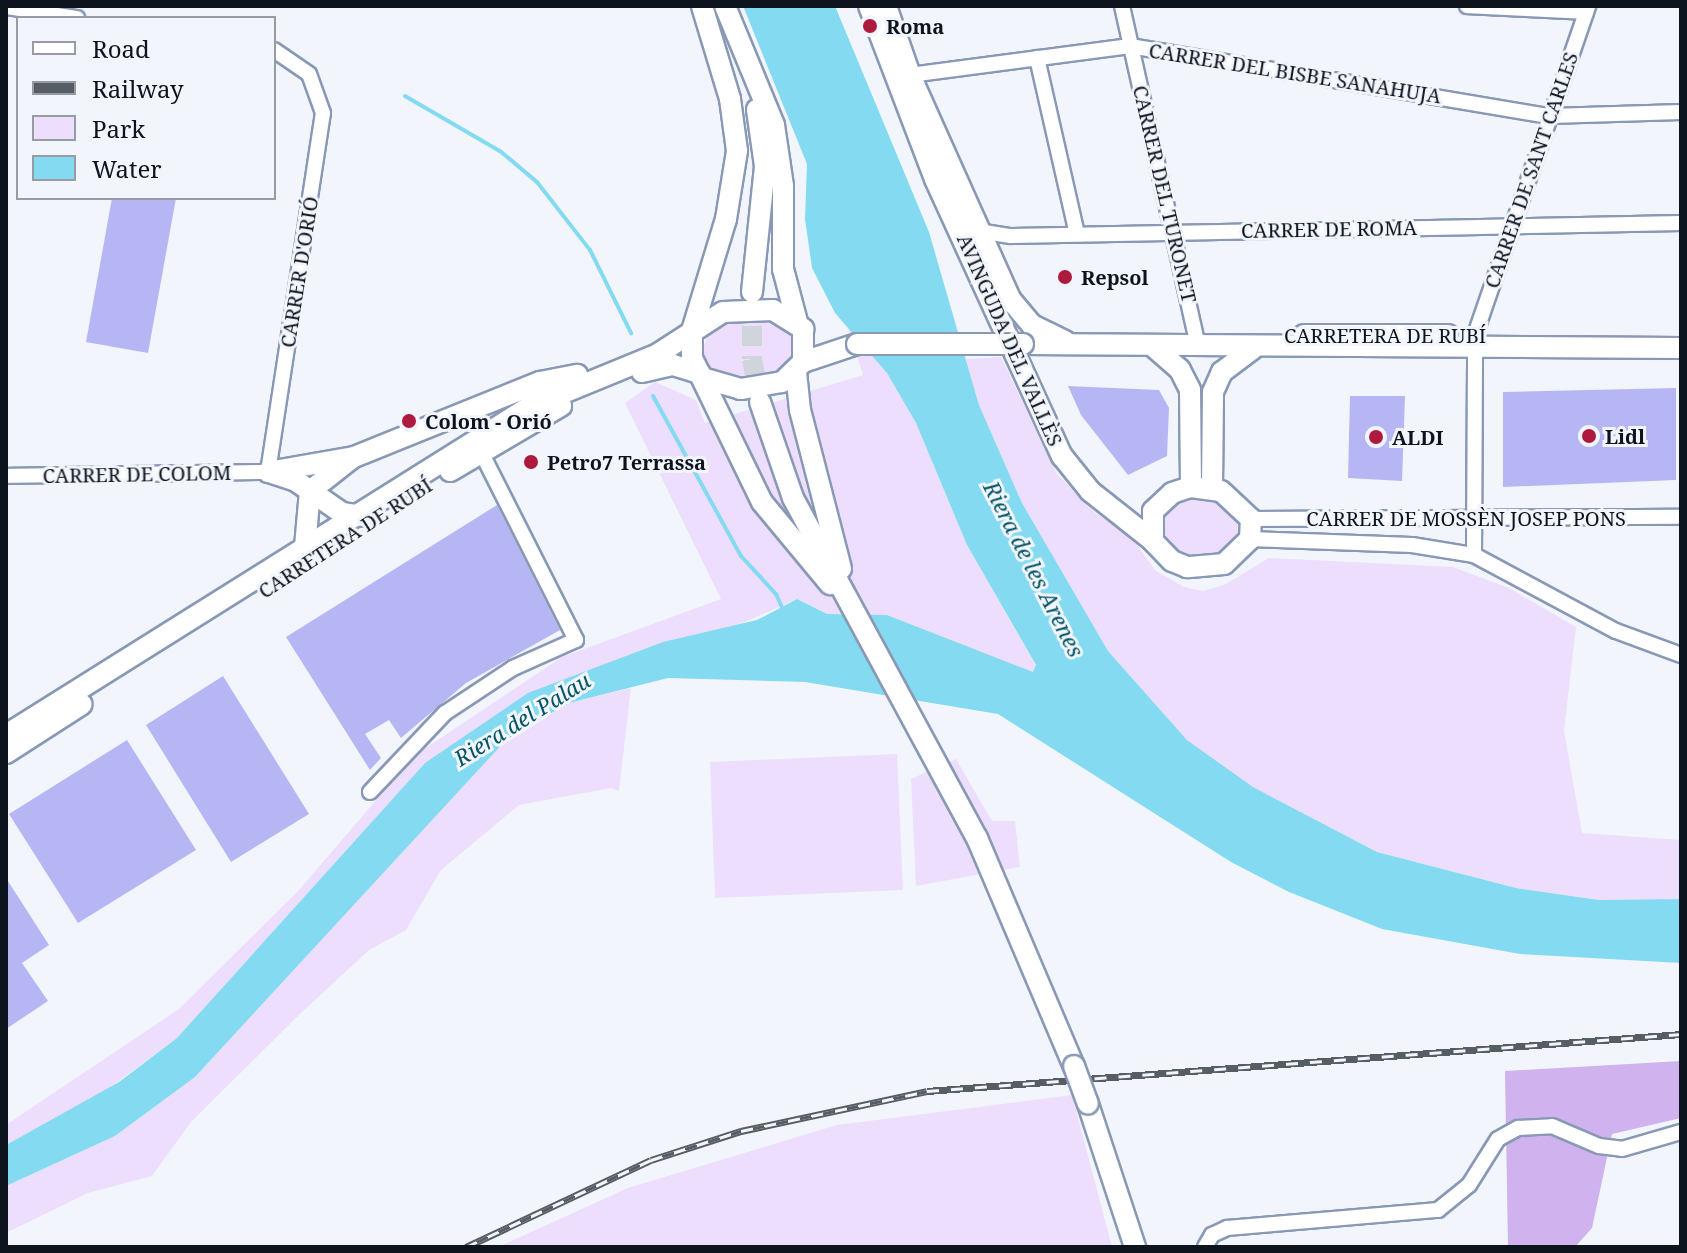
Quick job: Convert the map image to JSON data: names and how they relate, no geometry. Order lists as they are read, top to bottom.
{
  "streets": {
    "main road": ["CARRETERA DE RUBÍ", "AVINGUDA DEL VALLÈS"],
    "street": [
      "CARRER DEL BISBE SANAHUJA",
      "CARRER DE SANT CARLES",
      "CARRER DEL TURONET",
      "CARRER DE ROMA",
      "CARRER D'ORIÓ",
      "CARRER DE COLOM",
      "CARRER DE MOSSÈN JOSEP PONS"
    ]
  },
  "crossings": [
    ["CARRER DEL BISBE SANAHUJA", "CARRER DE SANT CARLES"],
    ["CARRER DEL BISBE SANAHUJA", "CARRER DEL TURONET"],
    ["CARRER DEL BISBE SANAHUJA", "AVINGUDA DEL VALLÈS"],
    ["CARRER DE SANT CARLES", "CARRER DE ROMA"],
    ["CARRER DE SANT CARLES", "CARRETERA DE RUBÍ"],
    ["CARRER DE SANT CARLES", "CARRER DE MOSSÈN JOSEP PONS"],
    ["CARRER DEL TURONET", "CARRER DE ROMA"],
    ["CARRER DEL TURONET", "CARRETERA DE RUBÍ"],
    ["CARRER DE ROMA", "AVINGUDA DEL VALLÈS"],
    ["CARRER D'ORIÓ", "CARRER DE COLOM"],
    ["CARRETERA DE RUBÍ", "AVINGUDA DEL VALLÈS"],
    ["AVINGUDA DEL VALLÈS", "CARRER DE MOSSÈN JOSEP PONS"]
  ],
  "water": ["Riera de les Arenes", "Riera del Palau"],
  "places": [
    "Roma",
    "Repsol",
    "Colom - Orió",
    "Lidl",
    "ALDI",
    "Petro7 Terrassa"
  ],
  "legend": [
    "Road",
    "Railway",
    "Park",
    "Water"
  ]
}
